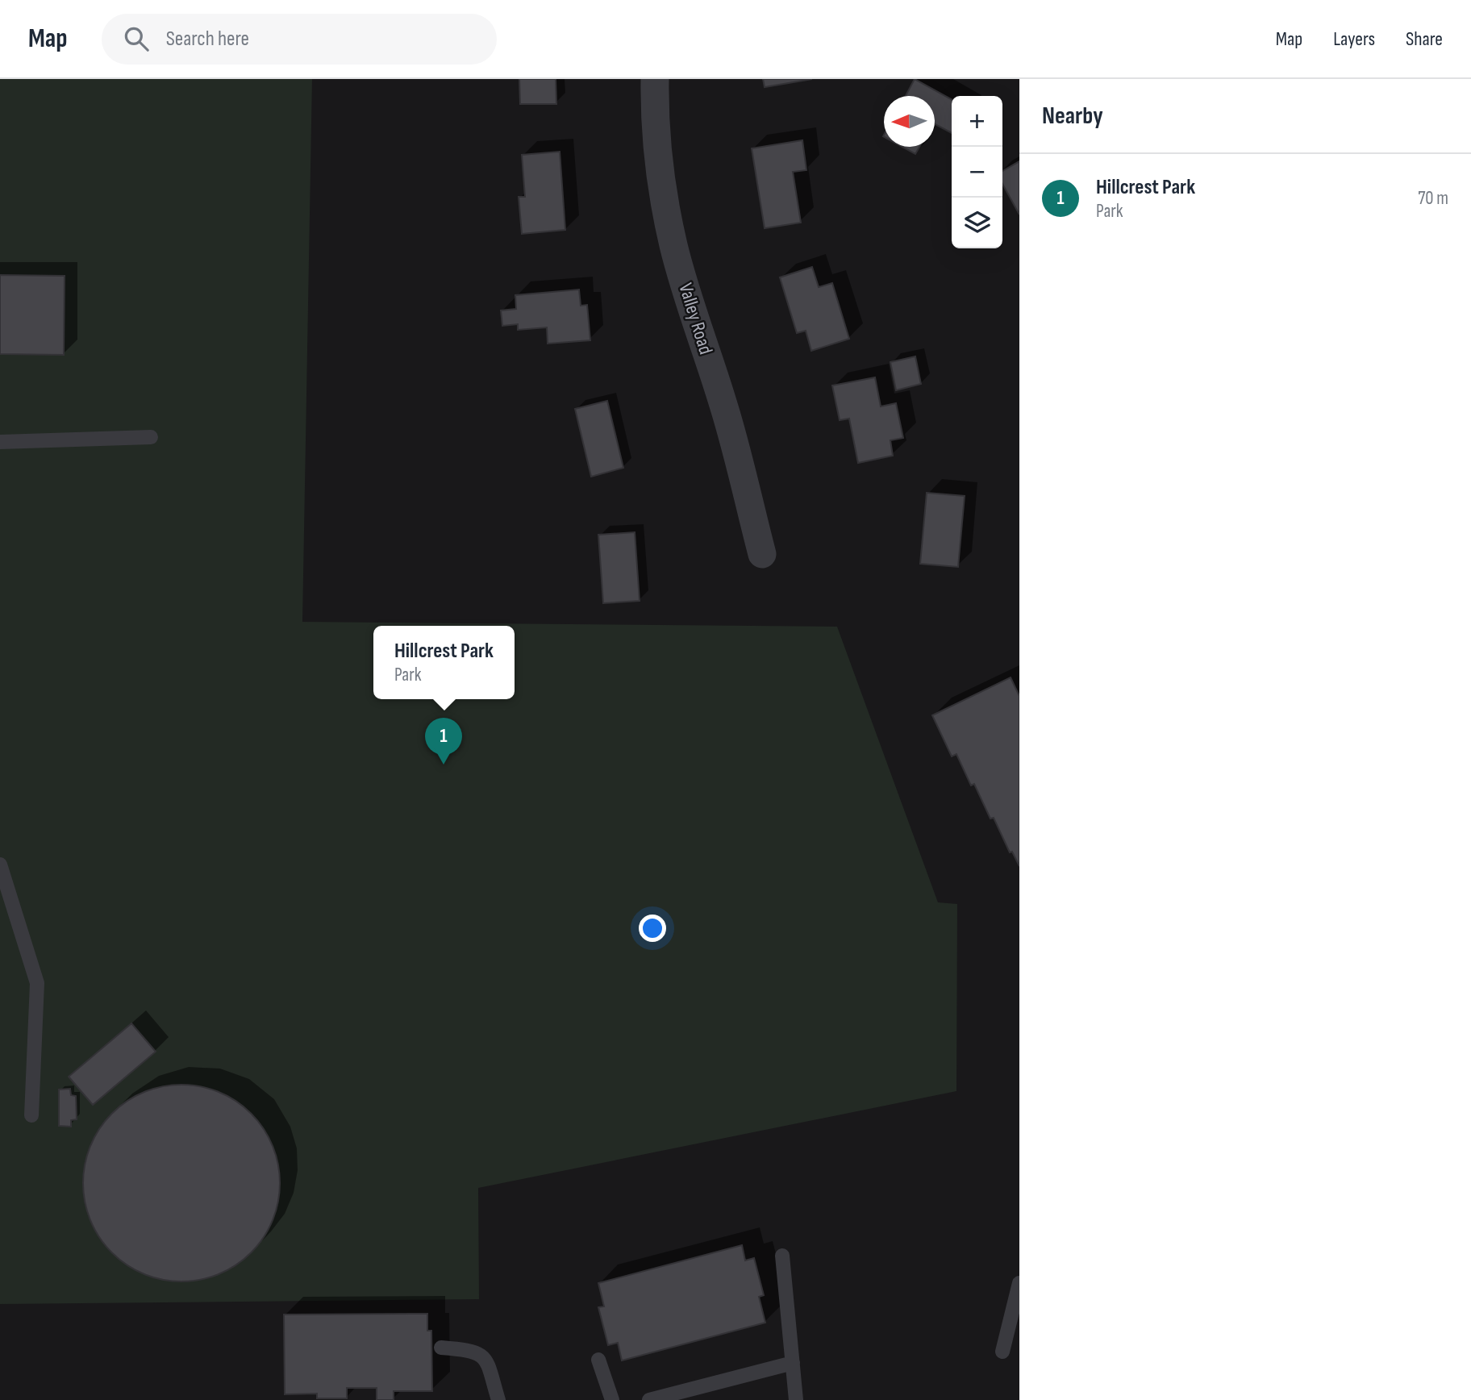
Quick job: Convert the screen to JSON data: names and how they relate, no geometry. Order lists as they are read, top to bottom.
{
  "streets": {
    "street": ["Valley Road"]
  },
  "north": "left",
  "page": {
    "header": "Map",
    "search": "Search here",
    "nav": ["Map", "Layers", "Share"],
    "heading": "Nearby",
    "map_buttons": ["+", "−"],
    "list": [
      {
        "mark": "1",
        "name": "Hillcrest Park",
        "note": "Park",
        "value": "70 m"
      }
    ],
    "popup": ["Hillcrest Park", "Park"],
    "pins": "1"
  }
}
